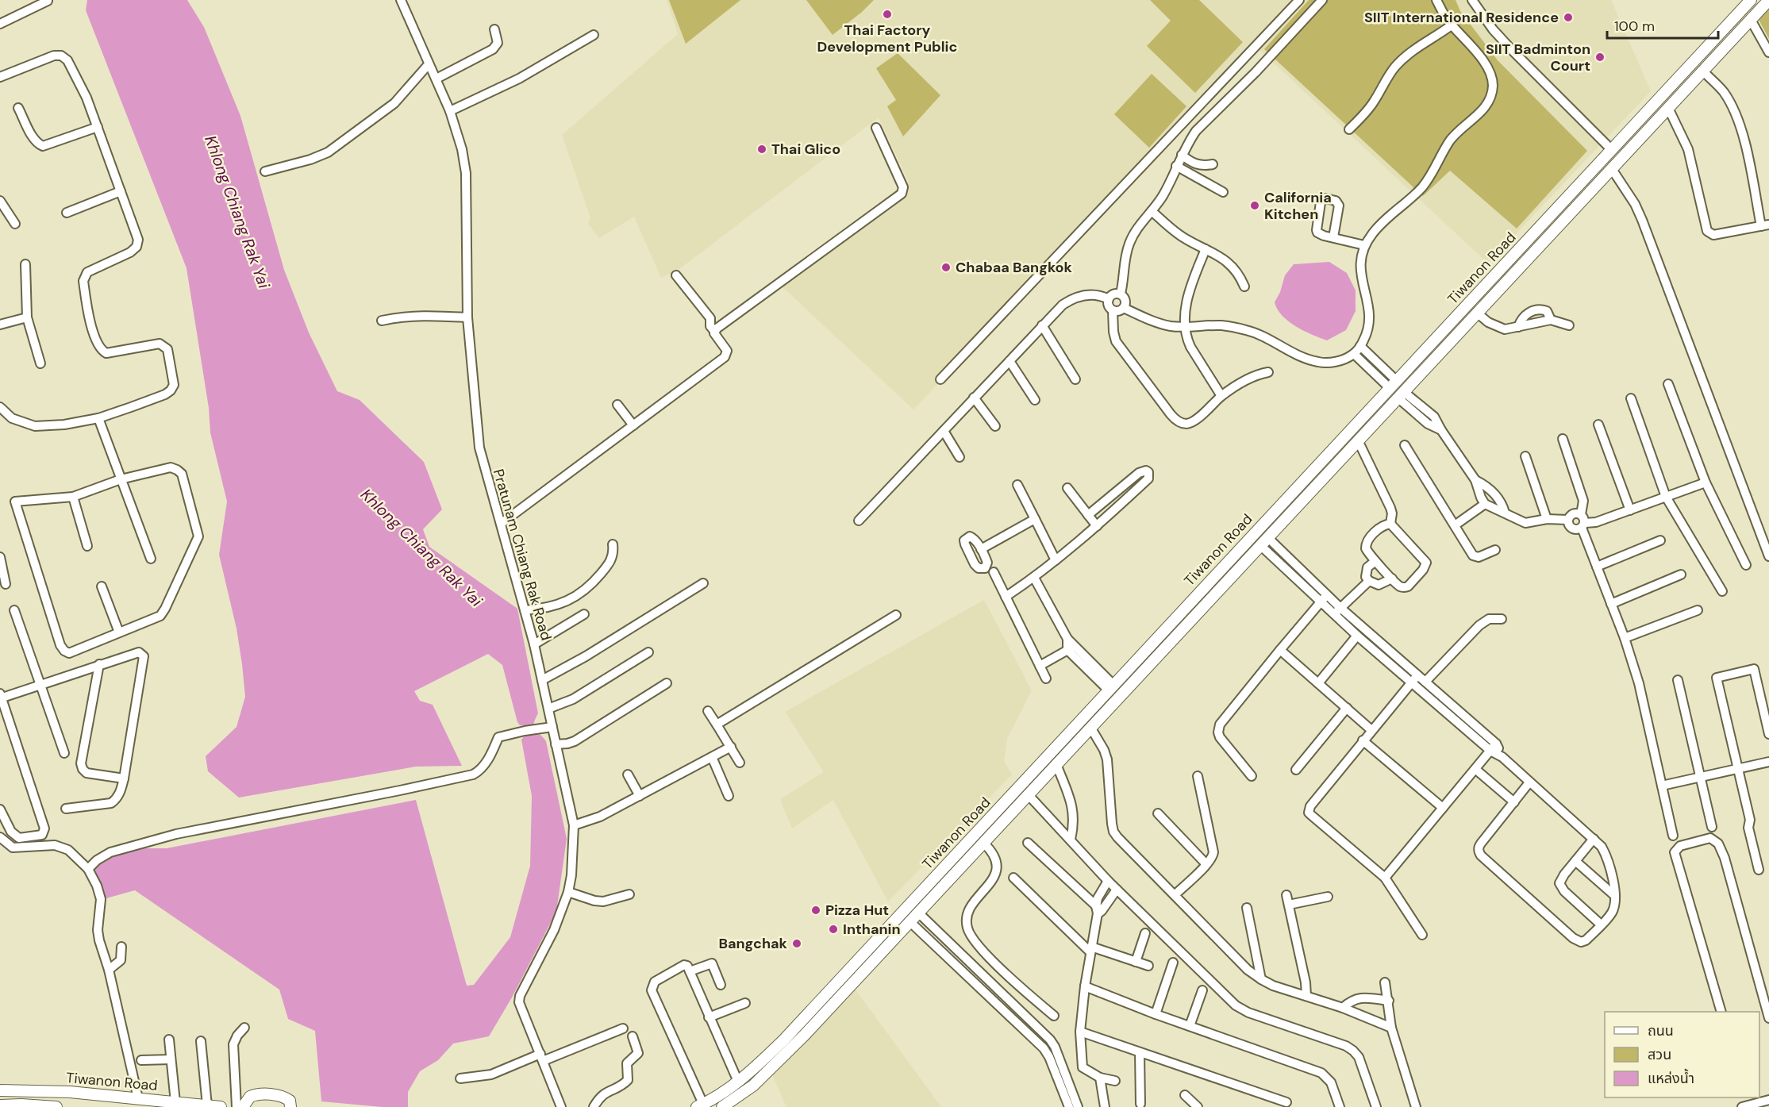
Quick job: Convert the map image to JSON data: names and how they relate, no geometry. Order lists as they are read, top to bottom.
{
  "streets": {
    "main road": ["Tiwanon Road"],
    "street": ["Pratunam Chiang Rak Road"]
  },
  "water": ["Khlong Chiang Rak Yai"],
  "places": [
    "Thai Factory Development Public",
    "SIIT International Residence",
    "SIIT Badminton Court",
    "Thai Glico",
    "California Kitchen",
    "Chabaa Bangkok",
    "Pizza Hut",
    "Inthanin",
    "Bangchak"
  ],
  "legend": ["ถนน", "สวน", "แหล่งน้ำ"],
  "scale_bar": "100 m"
}
